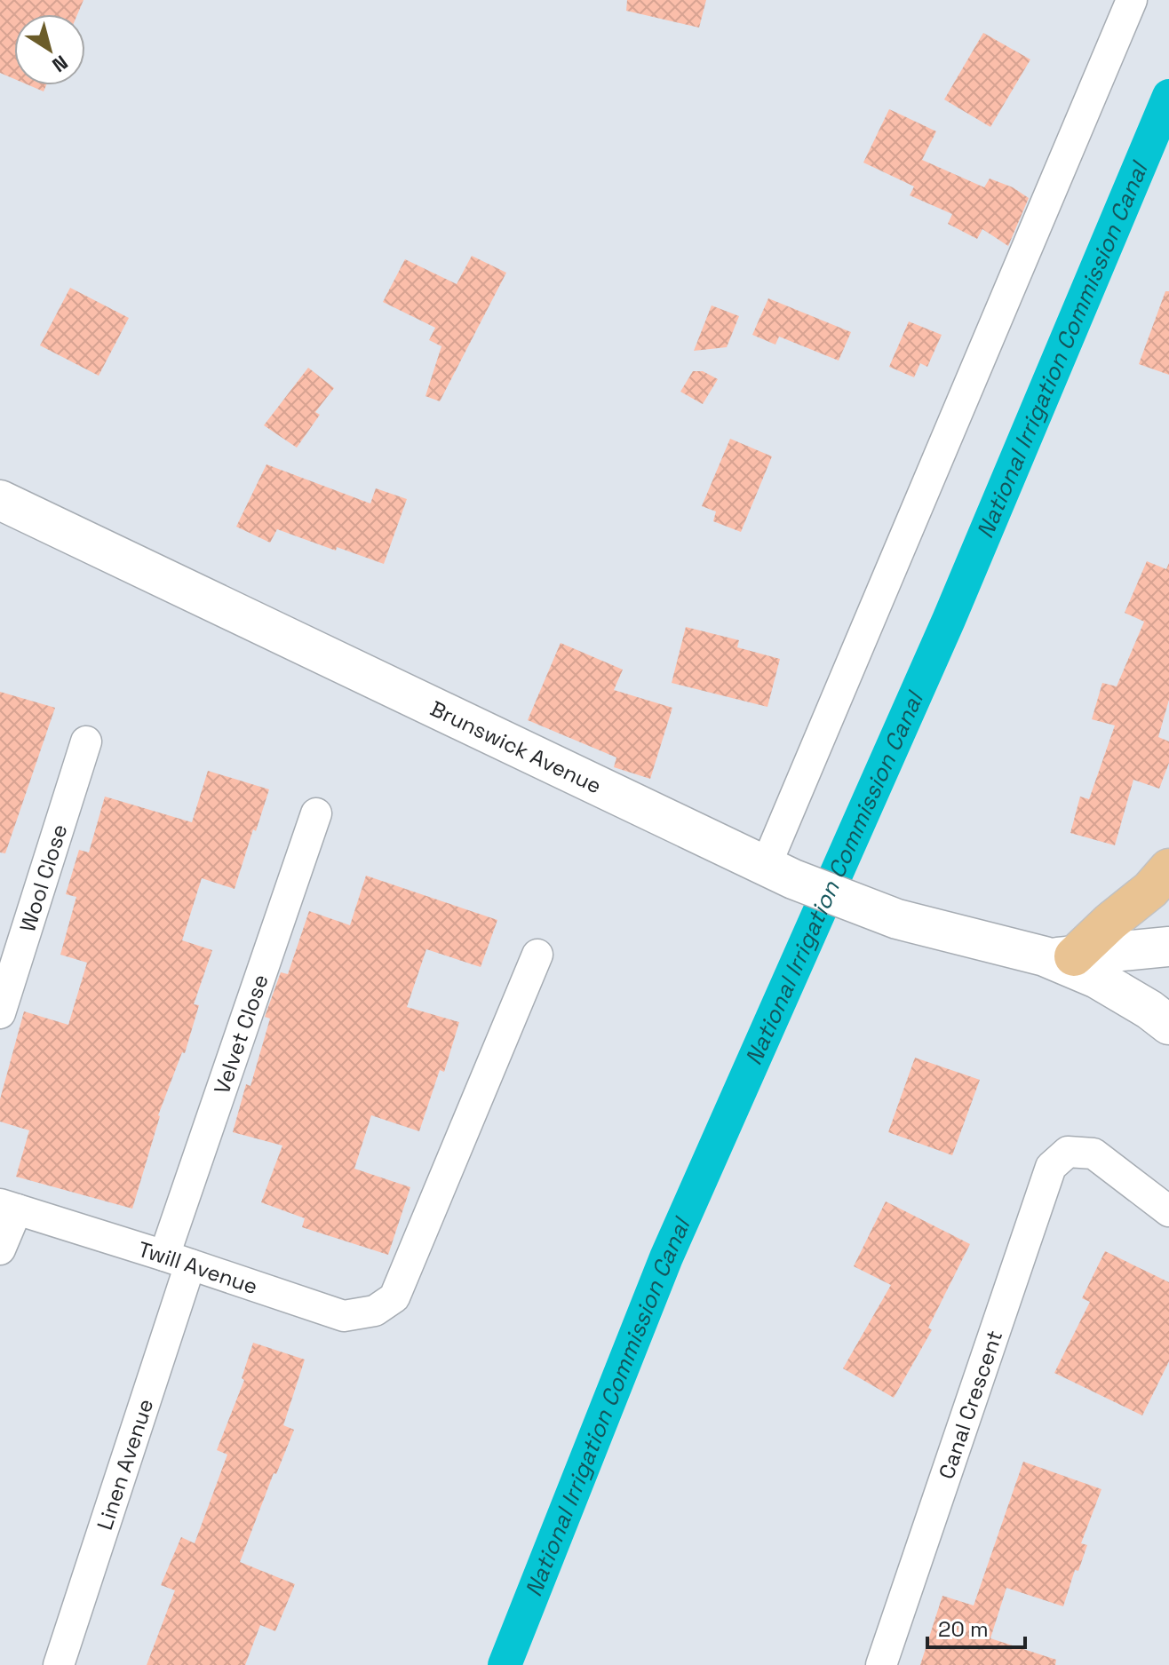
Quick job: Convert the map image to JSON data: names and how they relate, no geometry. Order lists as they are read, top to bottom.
{
  "streets": {
    "main road": ["Brunswick Avenue"],
    "street": [
      "Wool Close",
      "Velvet Close",
      "Twill Avenue",
      "Canal Crescent",
      "Linen Avenue"
    ]
  },
  "crossings": [
    ["Velvet Close", "Twill Avenue"],
    ["Velvet Close", "Linen Avenue"],
    ["Twill Avenue", "Linen Avenue"]
  ],
  "water": ["National Irrigation Commission Canal"],
  "scale_bar": "20 m",
  "north": "bottom right"
}
